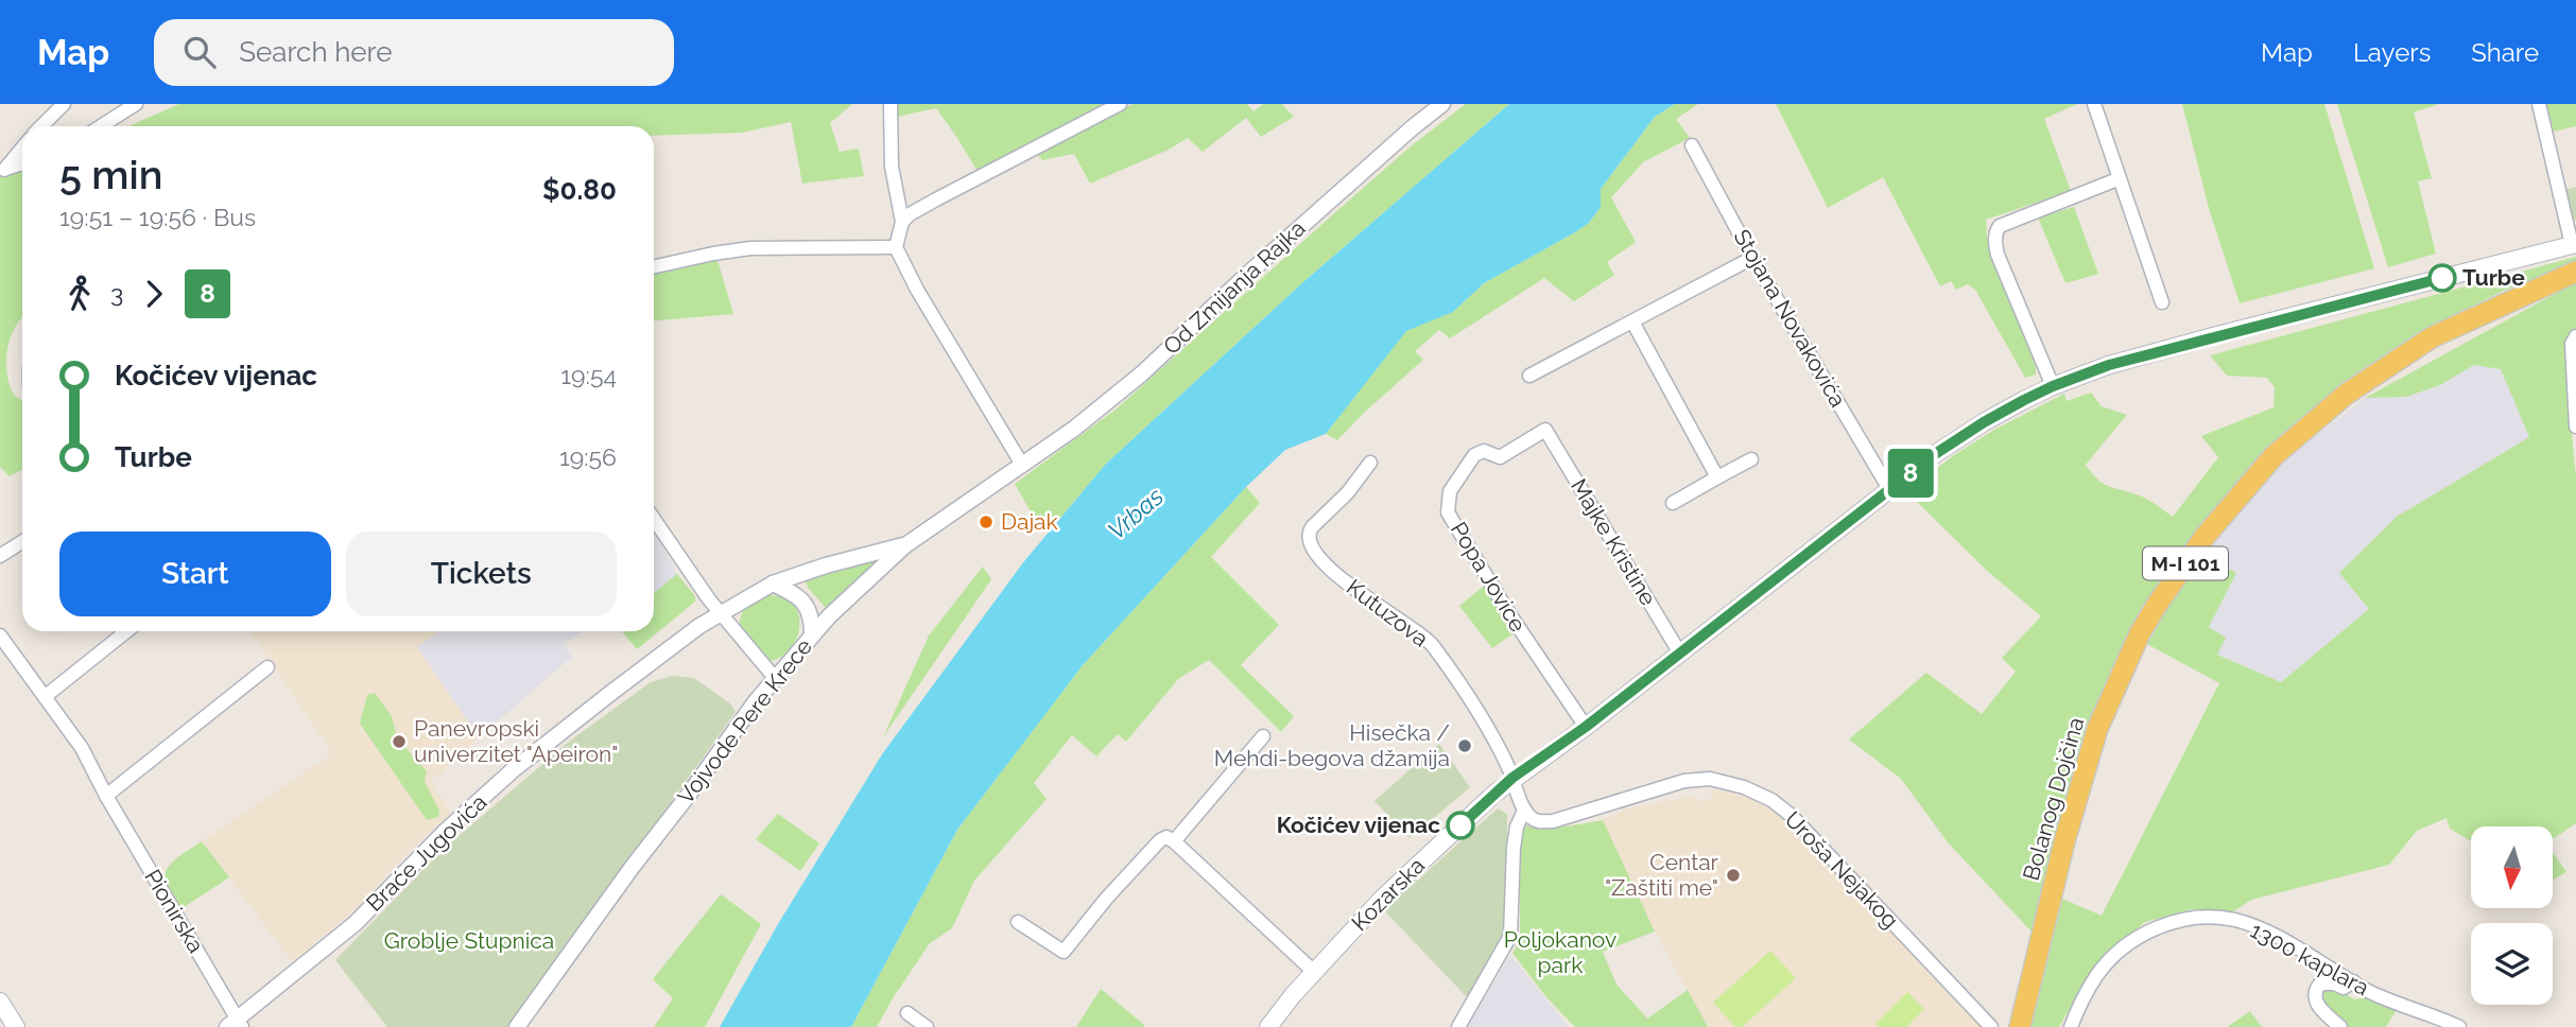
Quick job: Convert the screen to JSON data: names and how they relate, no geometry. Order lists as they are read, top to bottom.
{
  "streets": {
    "main road": ["M-I 101", "Bolanog Dojčina", "Kozarska"],
    "street": [
      "Od Zmijanja Rajka",
      "Stojana Novakovića",
      "Majke Kristine",
      "Popa Jovice",
      "Kutuzova",
      "Vojvode Pere Krece",
      "Braće Jugovića",
      "Uroša Nejakog",
      "Pionirska",
      "1300 kaplara"
    ]
  },
  "crossings": [
    ["Od Zmijanja Rajka", "Vojvode Pere Krece"],
    ["Stojana Novakovića", "Kozarska"],
    ["Majke Kristine", "Popa Jovice"],
    ["Majke Kristine", "Kozarska"],
    ["Popa Jovice", "Kozarska"],
    ["Kutuzova", "Kozarska"],
    ["Vojvode Pere Krece", "Braće Jugovića"],
    ["Braće Jugovića", "Pionirska"]
  ],
  "water": ["Vrbas"],
  "parks": ["Poljokanov park", "Groblje Stupnica"],
  "places": [
    "Turbe",
    "Dajak",
    "Panevropski univerzitet \"Apeiron\"",
    "Hisečka / Mehdi-begova džamija",
    "Kočićev vijenac",
    "Centar \"Zaštiti me\""
  ],
  "lines": ["bus line 8"],
  "north": "bottom",
  "page": {
    "header": "Map",
    "search": "Search here",
    "nav": ["Map", "Layers", "Share"],
    "on_map": "8",
    "heading": ["5 min", "19:51 – 19:56 · Bus", "$0.80"],
    "legs": ["3", "8"],
    "list": [
      {
        "name": "Kočićev vijenac",
        "value": "19:54"
      },
      {
        "name": "Turbe",
        "value": "19:56"
      }
    ],
    "buttons": ["Start", "Tickets"]
  }
}
